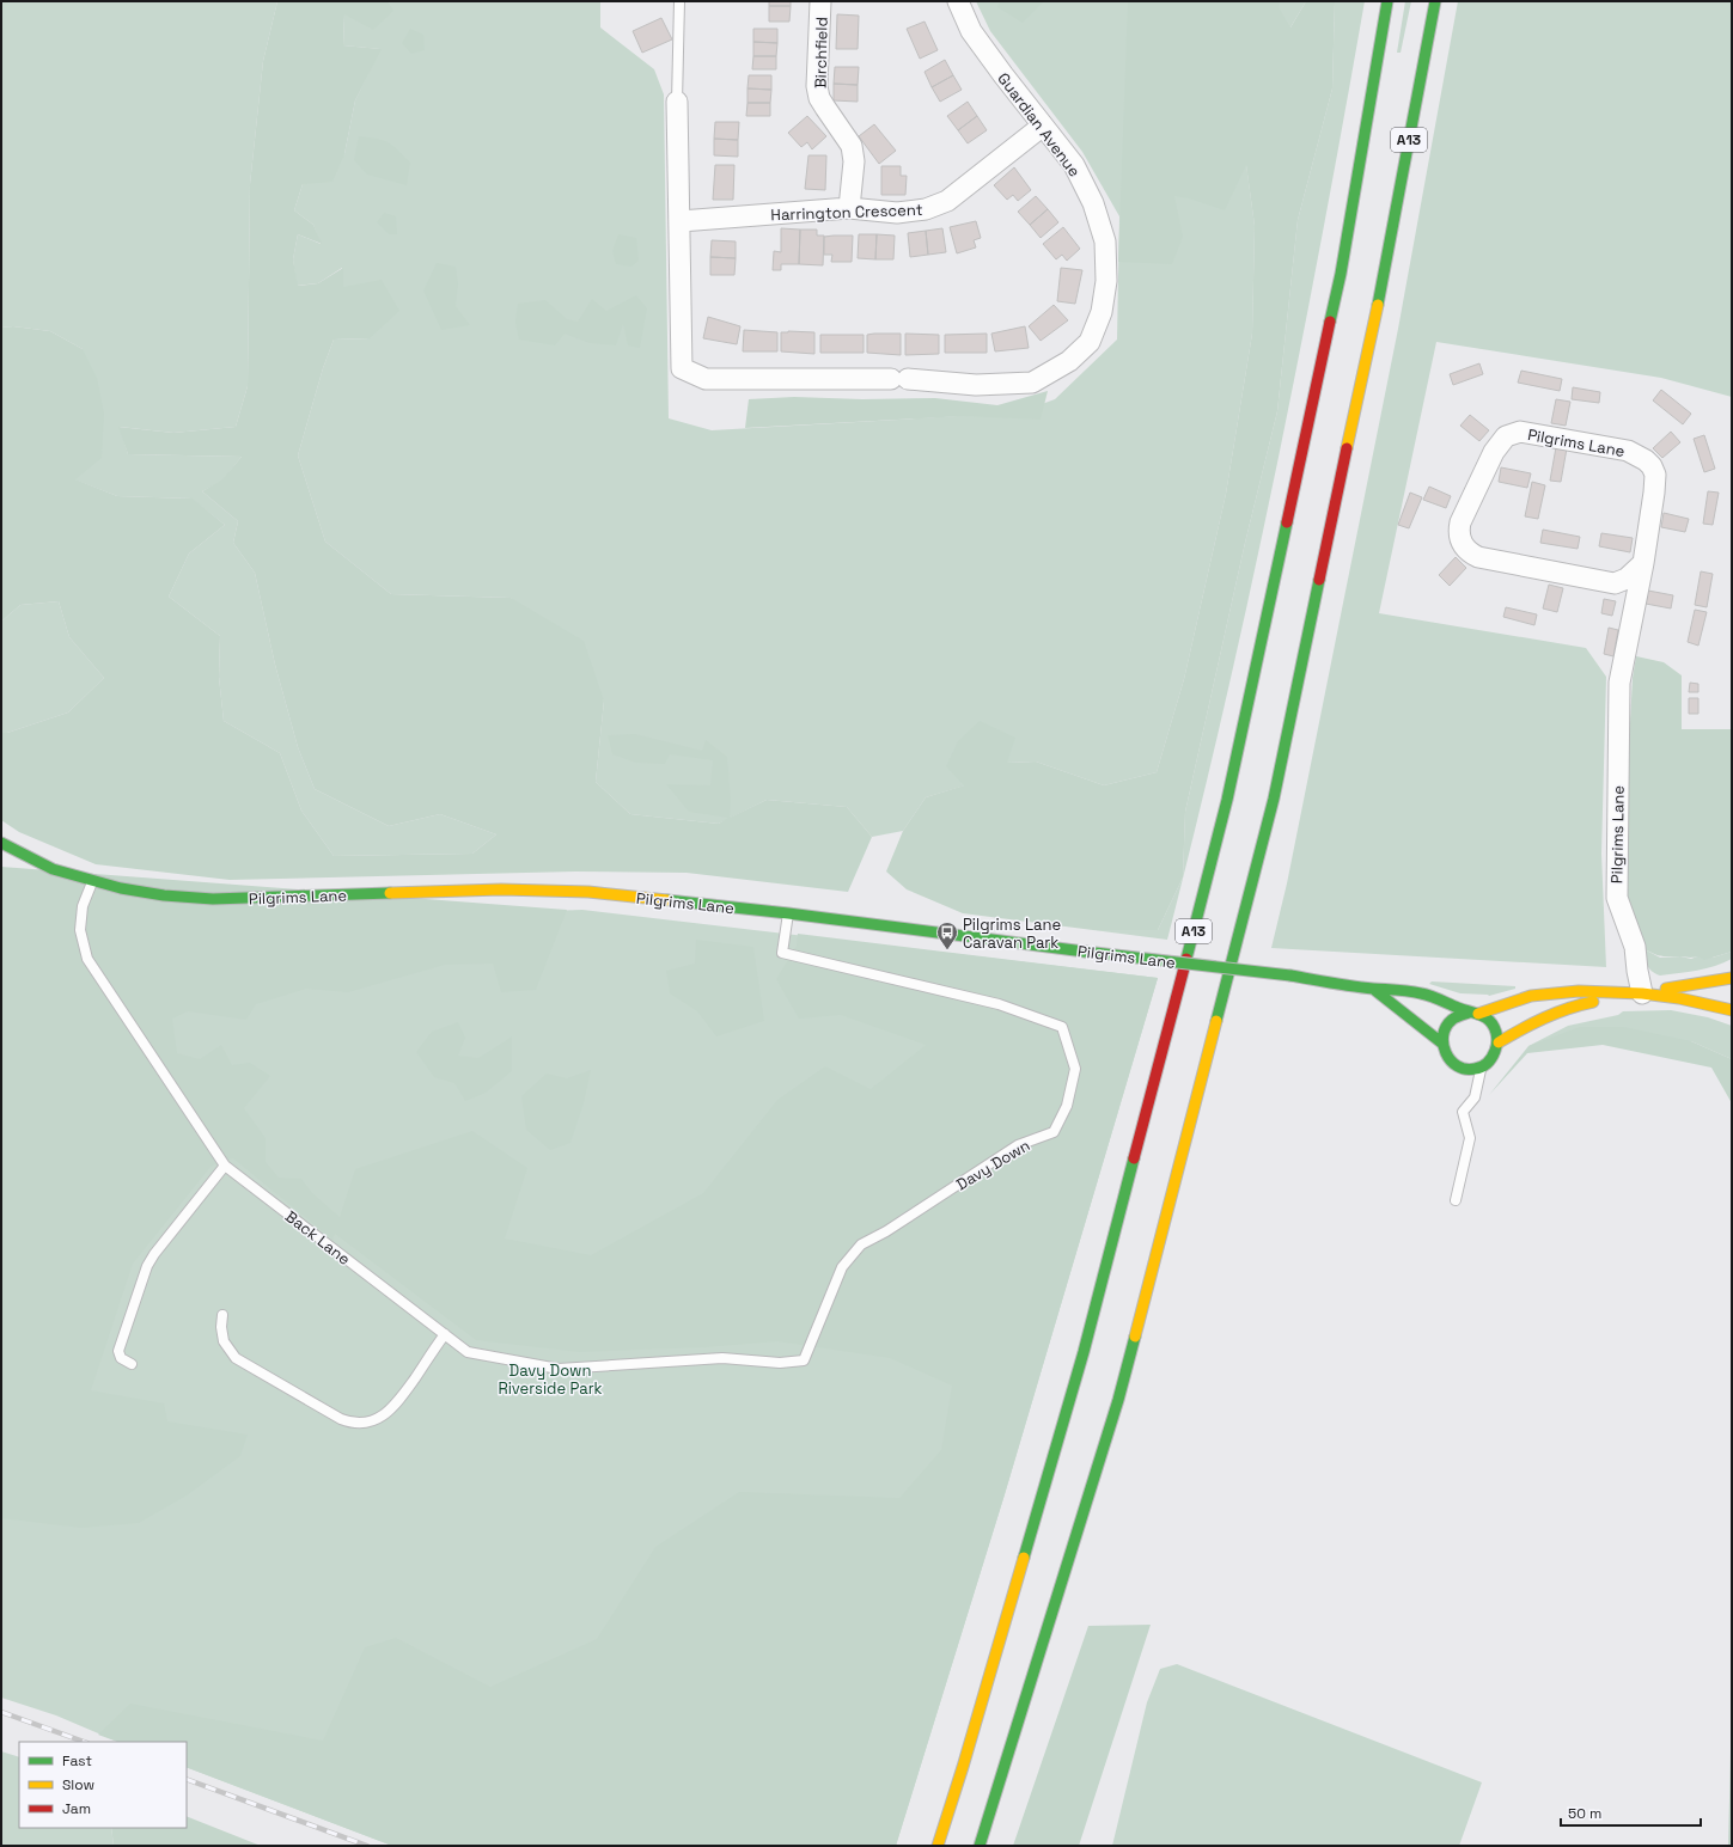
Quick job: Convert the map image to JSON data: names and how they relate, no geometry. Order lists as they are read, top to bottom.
{
  "streets": {
    "main road": ["A13", "Pilgrims Lane"],
    "street": ["Birchfield", "Guardian Avenue", "Harrington Crescent"],
    "lane": ["Davy Down", "Back Lane"]
  },
  "crossings": [
    ["Birchfield", "Harrington Crescent"],
    ["Guardian Avenue", "Harrington Crescent"],
    ["Pilgrims Lane", "Davy Down"],
    ["Pilgrims Lane", "Back Lane"],
    ["Davy Down", "Back Lane"]
  ],
  "parks": ["Davy Down Riverside Park"],
  "places": {
    "bus stop": ["Pilgrims Lane Caravan Park"]
  },
  "legend": ["Fast", "Slow", "Jam"],
  "scale_bar": "50 m"
}
